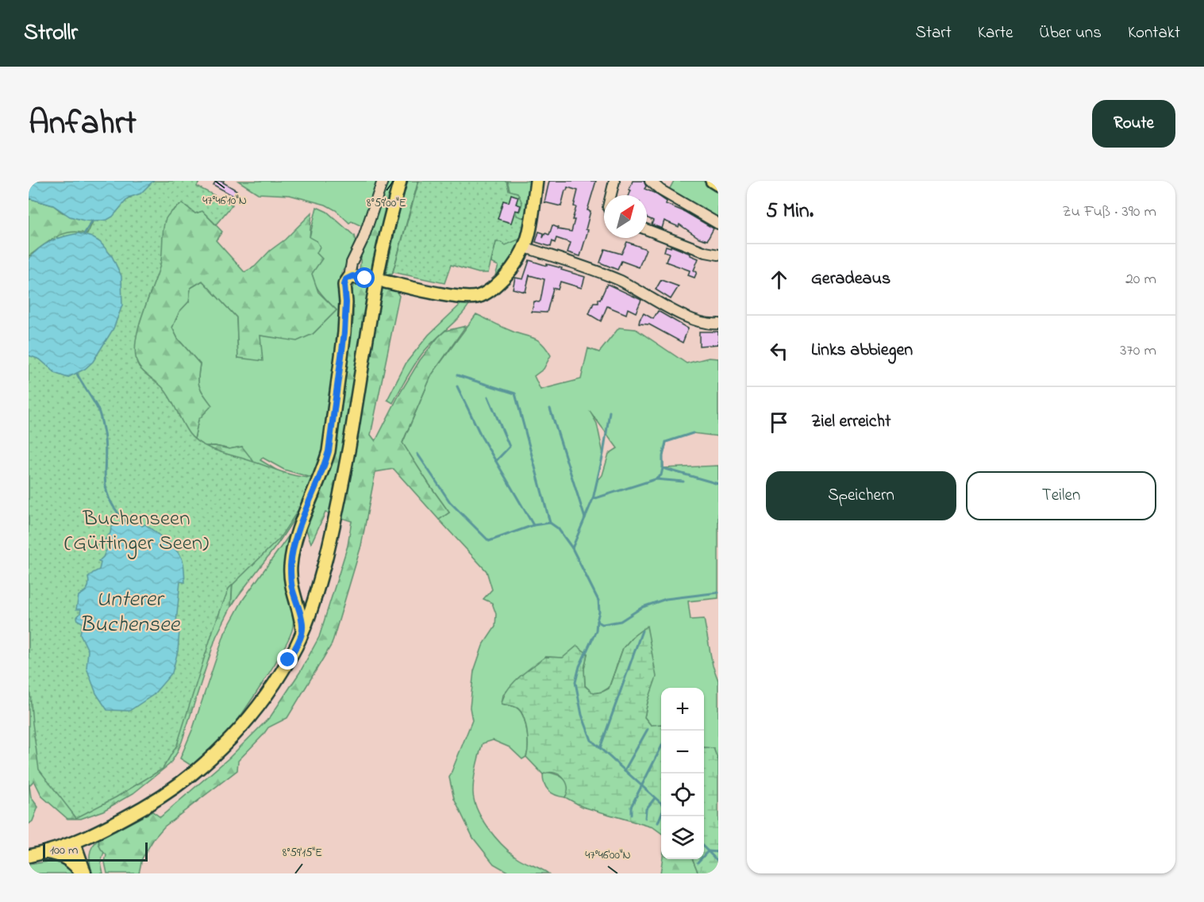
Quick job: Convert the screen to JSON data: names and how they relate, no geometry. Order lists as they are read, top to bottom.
{
  "water": ["Unterer Buchensee"],
  "parks": ["Buchenseen (Güttinger Seen)"],
  "scale_bar": "100 m",
  "north": "top right",
  "page": {
    "header": "Strollr",
    "nav": [
      "Start",
      "Karte",
      "Über uns",
      "Kontakt"
    ],
    "title": "Anfahrt",
    "buttons": [
      "Route",
      ["Speichern", "Teilen"]
    ],
    "heading": ["5 Min.", "Zu Fuß · 390 m"],
    "list": [
      ["Geradeaus", "20 m"],
      ["Links abbiegen", "370 m"],
      "Ziel erreicht"
    ],
    "map_buttons": ["+", "−"],
    "scale": "100 m"
  },
  "coordinates": [
    "47°46'10\"N",
    "8°59'00\"E",
    "8°59'15\"E",
    "47°46'00\"N"
  ]
}
